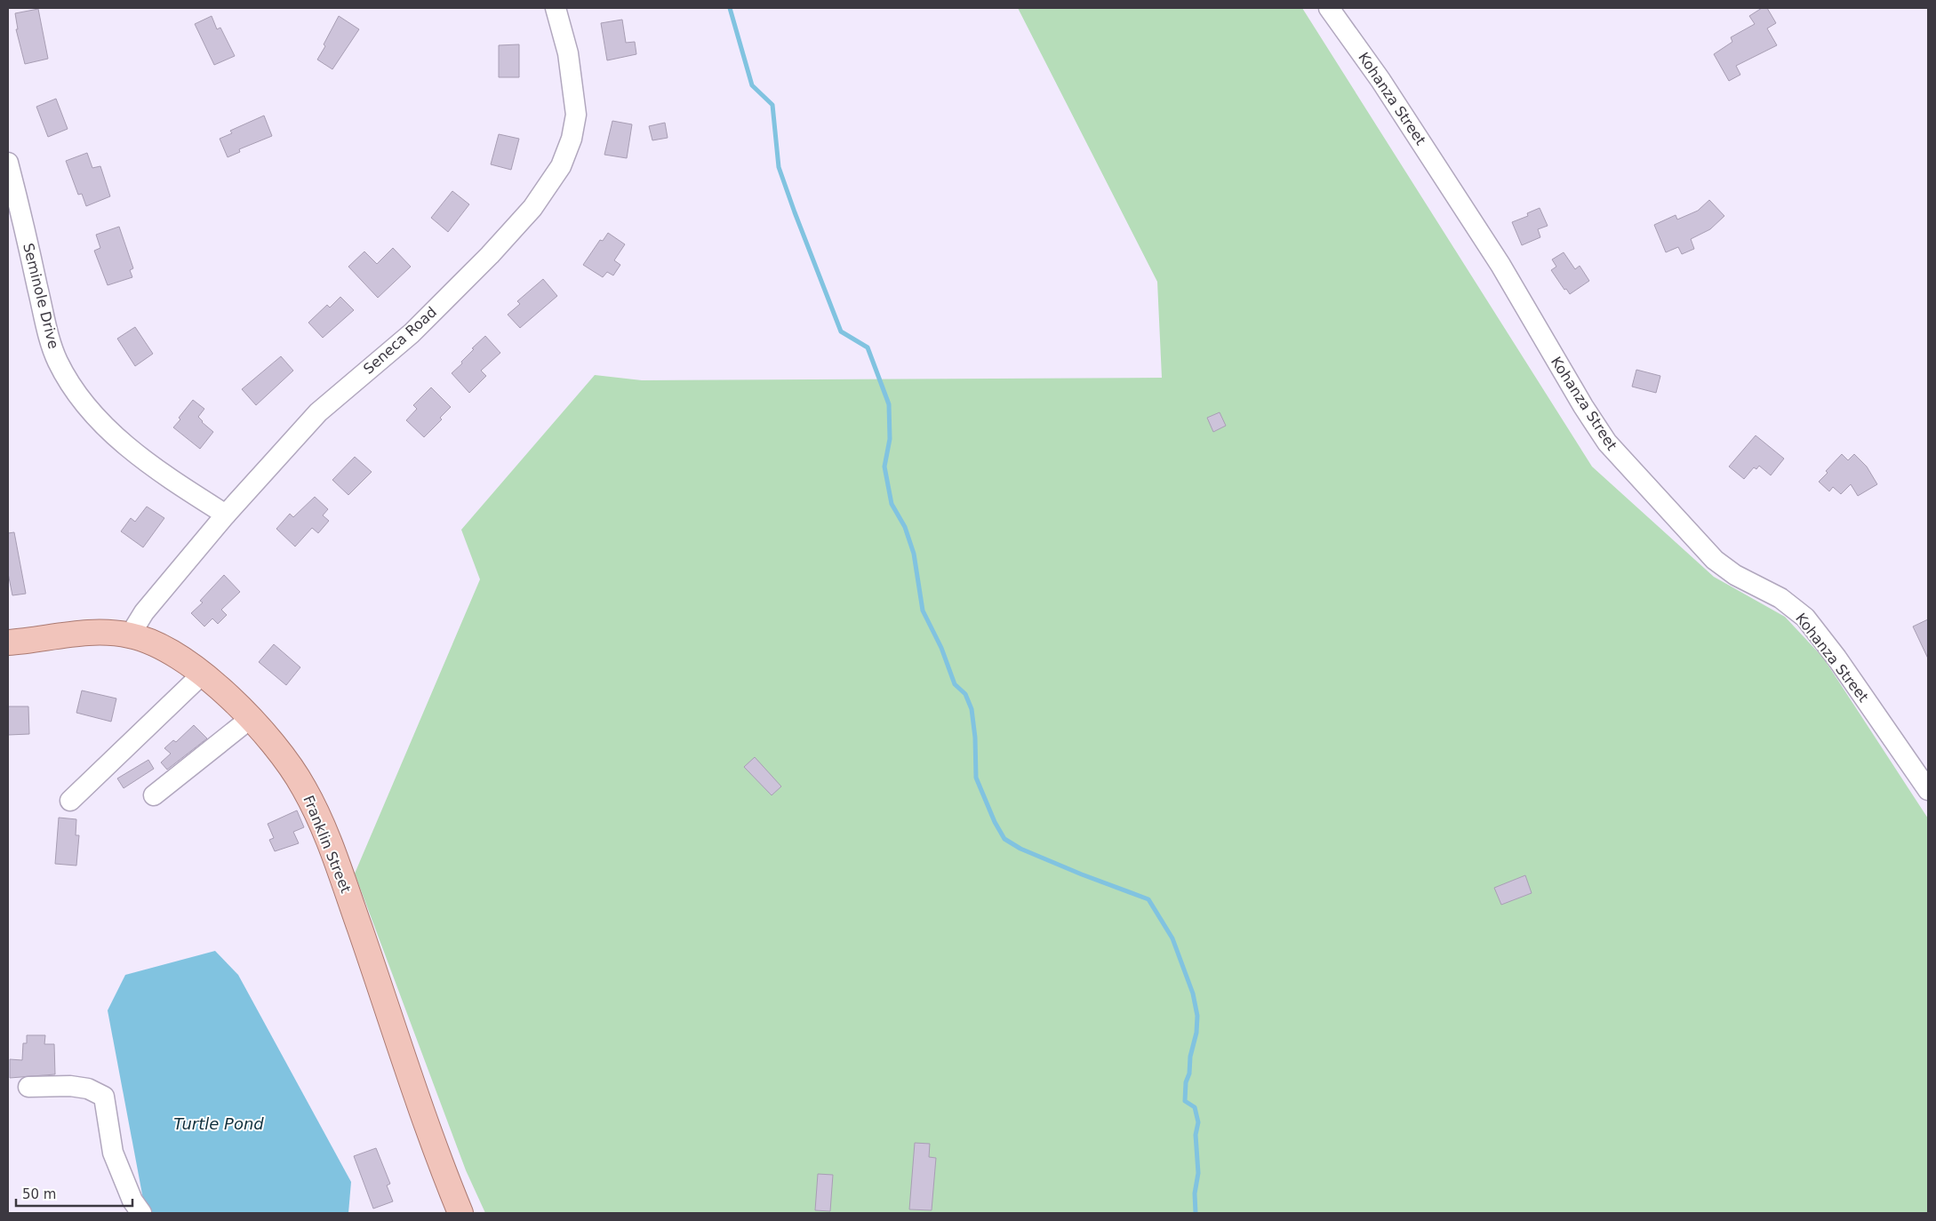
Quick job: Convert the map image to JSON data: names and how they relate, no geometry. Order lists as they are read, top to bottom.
{
  "streets": {
    "main road": ["Franklin Street"],
    "street": ["Kohanza Street", "Seminole Drive", "Seneca Road"]
  },
  "crossings": [
    ["Seminole Drive", "Seneca Road"],
    ["Seneca Road", "Franklin Street"]
  ],
  "water": ["Turtle Pond"],
  "scale_bar": "50 m"
}
